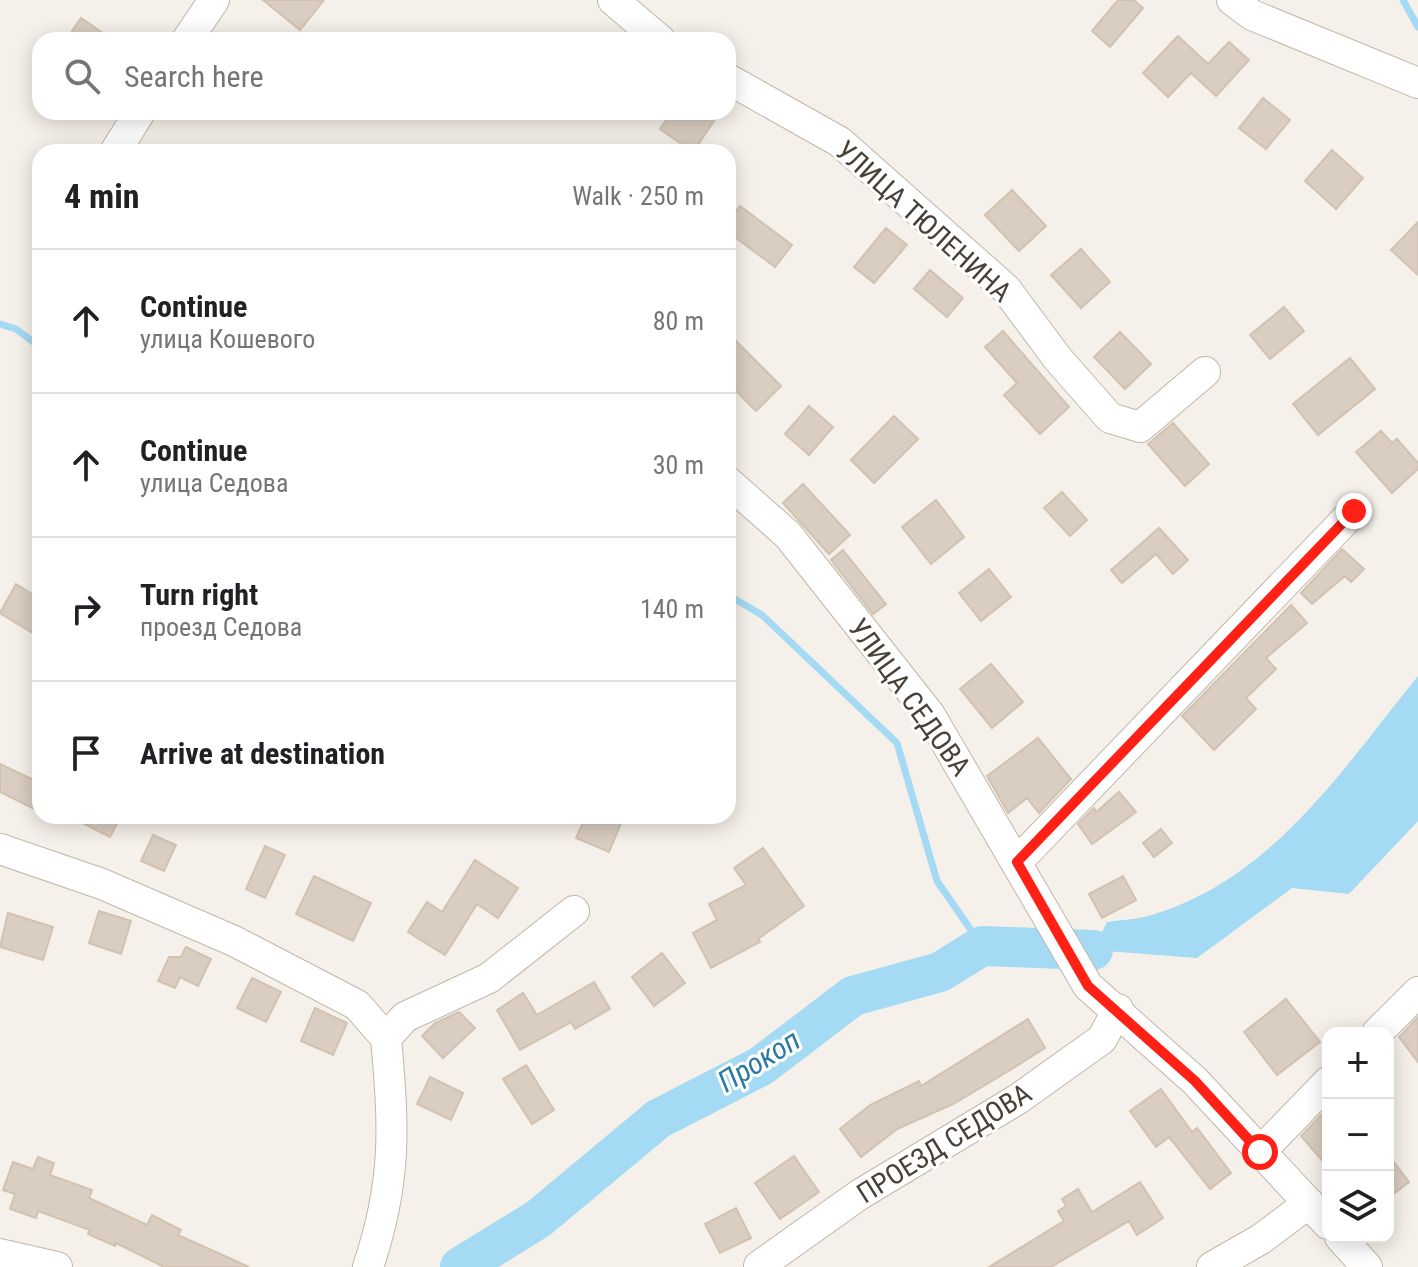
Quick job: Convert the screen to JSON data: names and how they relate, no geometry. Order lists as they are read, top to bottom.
{
  "streets": {
    "street": ["УЛИЦА ТЮЛЕНИНА", "УЛИЦА СЕДОВА", "ПРОЕЗД СЕДОВА"]
  },
  "crossings": [
    ["УЛИЦА СЕДОВА", "ПРОЕЗД СЕДОВА"]
  ],
  "water": ["Прокоп"],
  "page": {
    "search": "Search here",
    "heading": ["4 min", "Walk · 250 m"],
    "list": [
      ["Continue", "улица Кошевого", "80 m"],
      ["Continue", "улица Седова", "30 m"],
      ["Turn right", "проезд Седова", "140 m"],
      "Arrive at destination"
    ],
    "map_buttons": ["+", "−"]
  }
}
